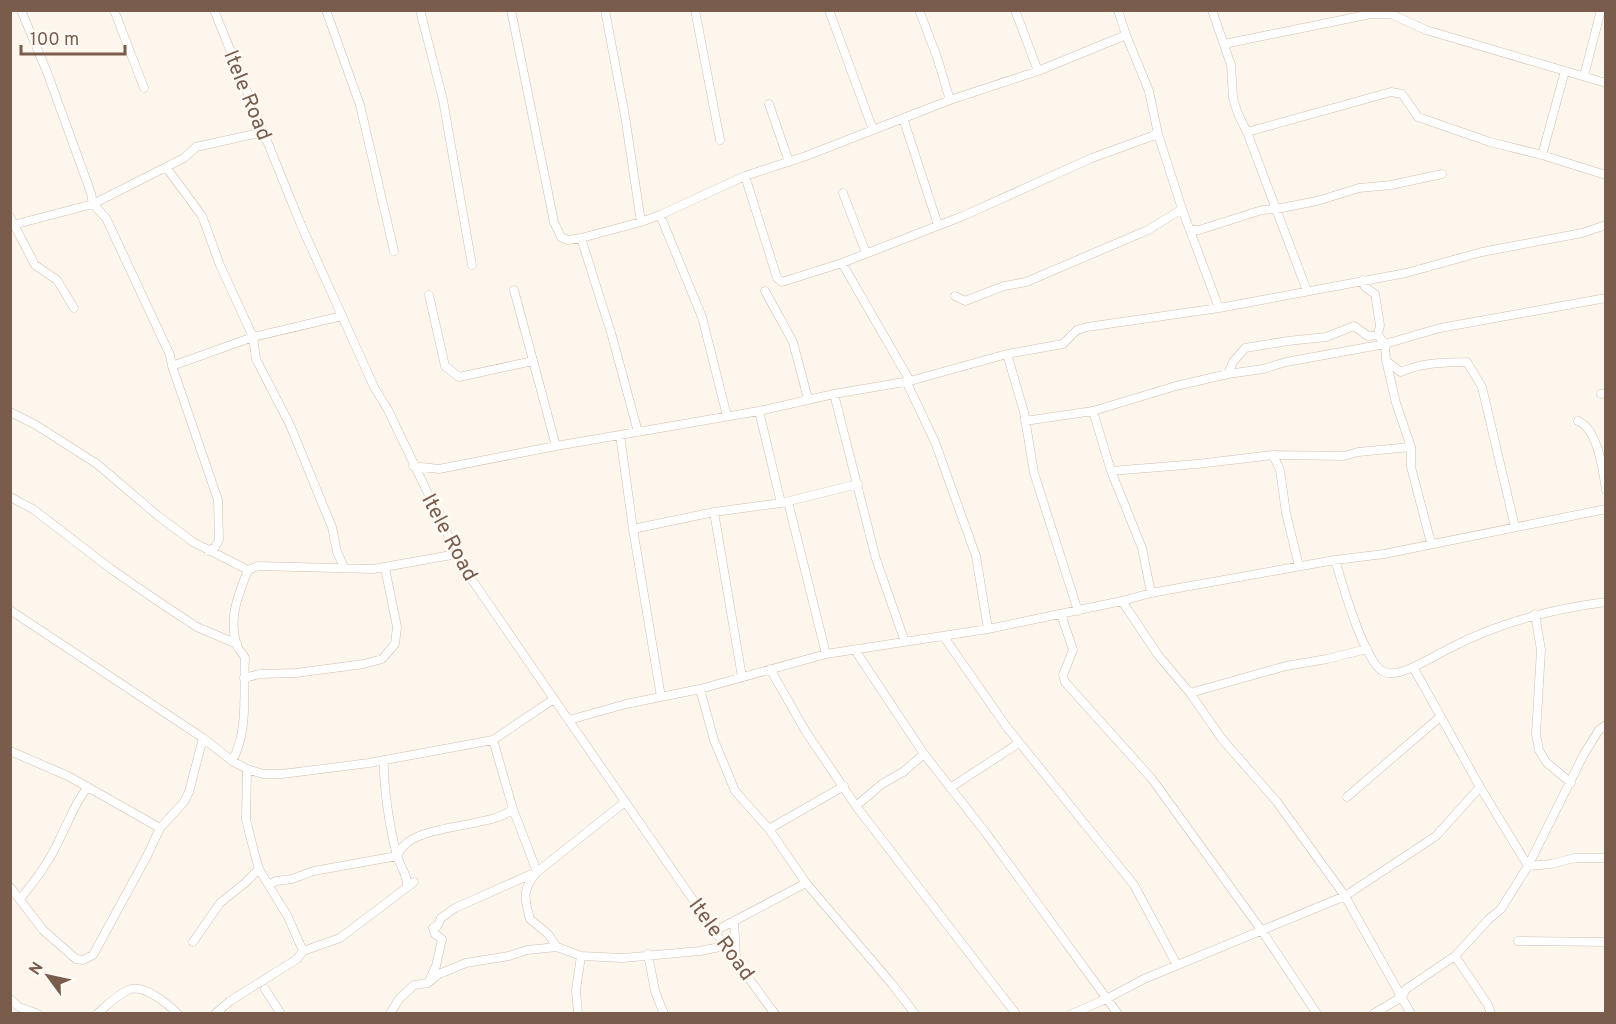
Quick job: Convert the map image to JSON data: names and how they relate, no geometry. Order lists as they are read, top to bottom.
{
  "streets": {
    "street": ["Itele Road"]
  },
  "scale_bar": "100 m",
  "north": "top left"
}
